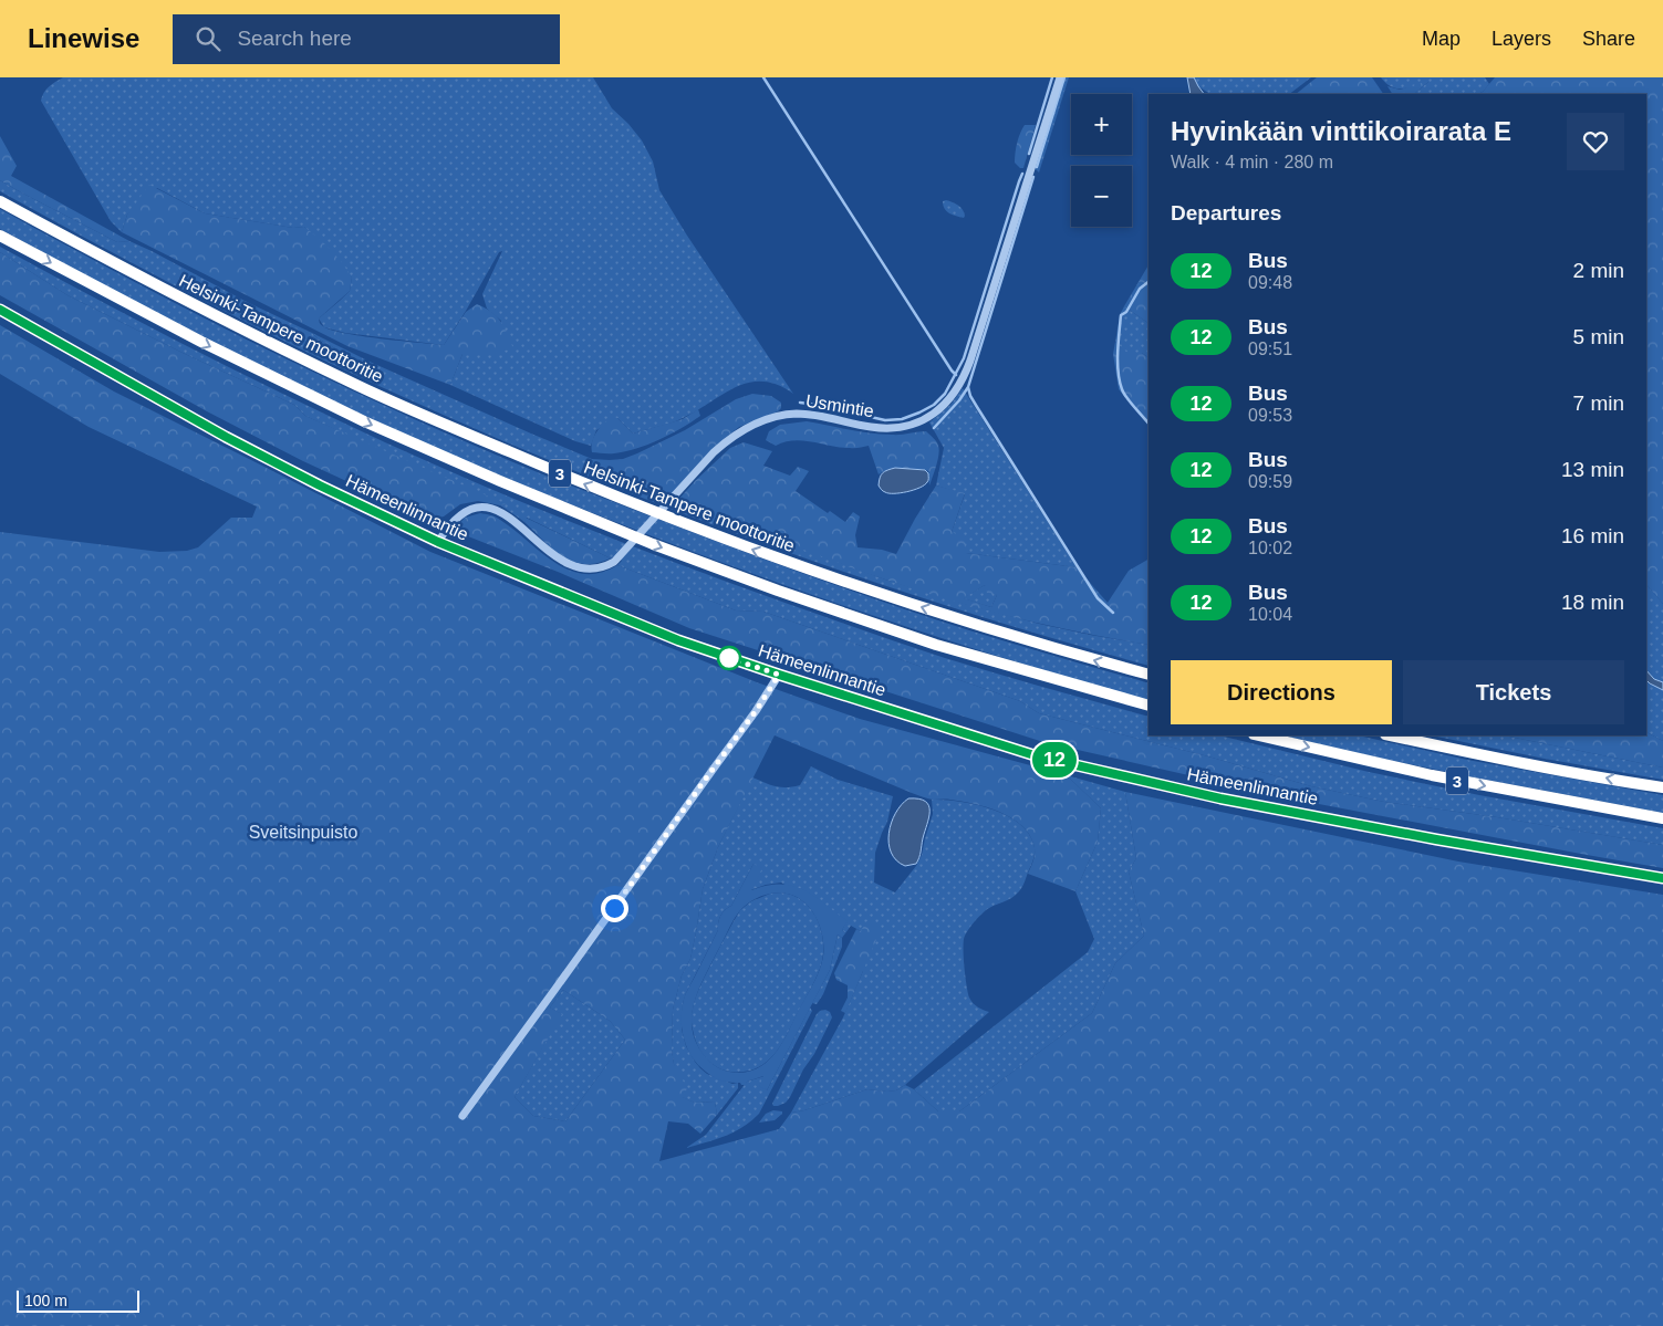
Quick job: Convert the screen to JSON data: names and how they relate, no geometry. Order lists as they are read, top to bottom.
{
  "streets": {
    "highway": ["Helsinki-Tampere moottoritie", "3"],
    "main road": ["Hämeenlinnantie"],
    "street": ["Usmintie"]
  },
  "crossings": [
    ["Usmintie", "Hämeenlinnantie"]
  ],
  "parks": ["Sveitsinpuisto"],
  "lines": ["bus line 12"],
  "scale_bar": "100 m",
  "page": {
    "header": "Linewise",
    "search": "Search here",
    "nav": ["Map", "Layers", "Share"],
    "on_map": "12",
    "map_buttons": ["+", "−"],
    "heading": [
      ["Hyvinkään vinttikoirarata E", "Walk · 4 min · 280 m"],
      "Departures"
    ],
    "list": [
      {
        "mark": "12",
        "name": "Bus",
        "note": "09:48",
        "value": "2 min"
      },
      {
        "mark": "12",
        "name": "Bus",
        "note": "09:51",
        "value": "5 min"
      },
      {
        "mark": "12",
        "name": "Bus",
        "note": "09:53",
        "value": "7 min"
      },
      {
        "mark": "12",
        "name": "Bus",
        "note": "09:59",
        "value": "13 min"
      },
      {
        "mark": "12",
        "name": "Bus",
        "note": "10:02",
        "value": "16 min"
      },
      {
        "mark": "12",
        "name": "Bus",
        "note": "10:04",
        "value": "18 min"
      }
    ],
    "buttons": ["Directions", "Tickets"],
    "scale": "100 m"
  }
}
